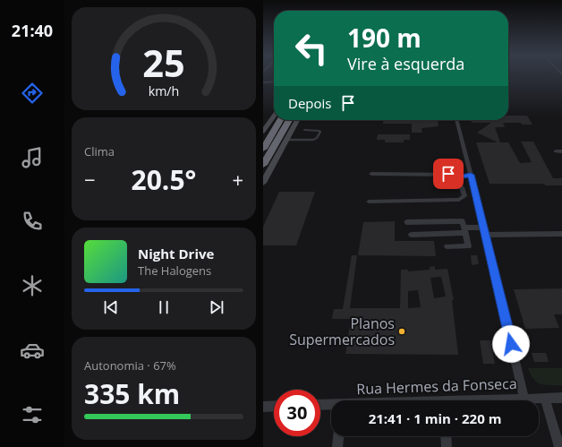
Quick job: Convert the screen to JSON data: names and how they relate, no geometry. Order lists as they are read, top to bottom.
{
  "streets": {
    "street": ["Rua Hermes da Fonseca"]
  },
  "places": ["Planos Supermercados"],
  "page": {
    "tabs": "21:40",
    "turn": ["190 m", "Vire à esquerda"],
    "then": "Depois",
    "tile": [
      "Clima",
      ["Autonomia · 67%", "335 km"]
    ],
    "heat": ["−", "20.5°", "+"],
    "song": ["Night Drive", "The Halogens"],
    "limit": "30",
    "trip": "21:41 · 1 min · 220 m",
    "gauge": ["25", "km/h"]
  }
}
